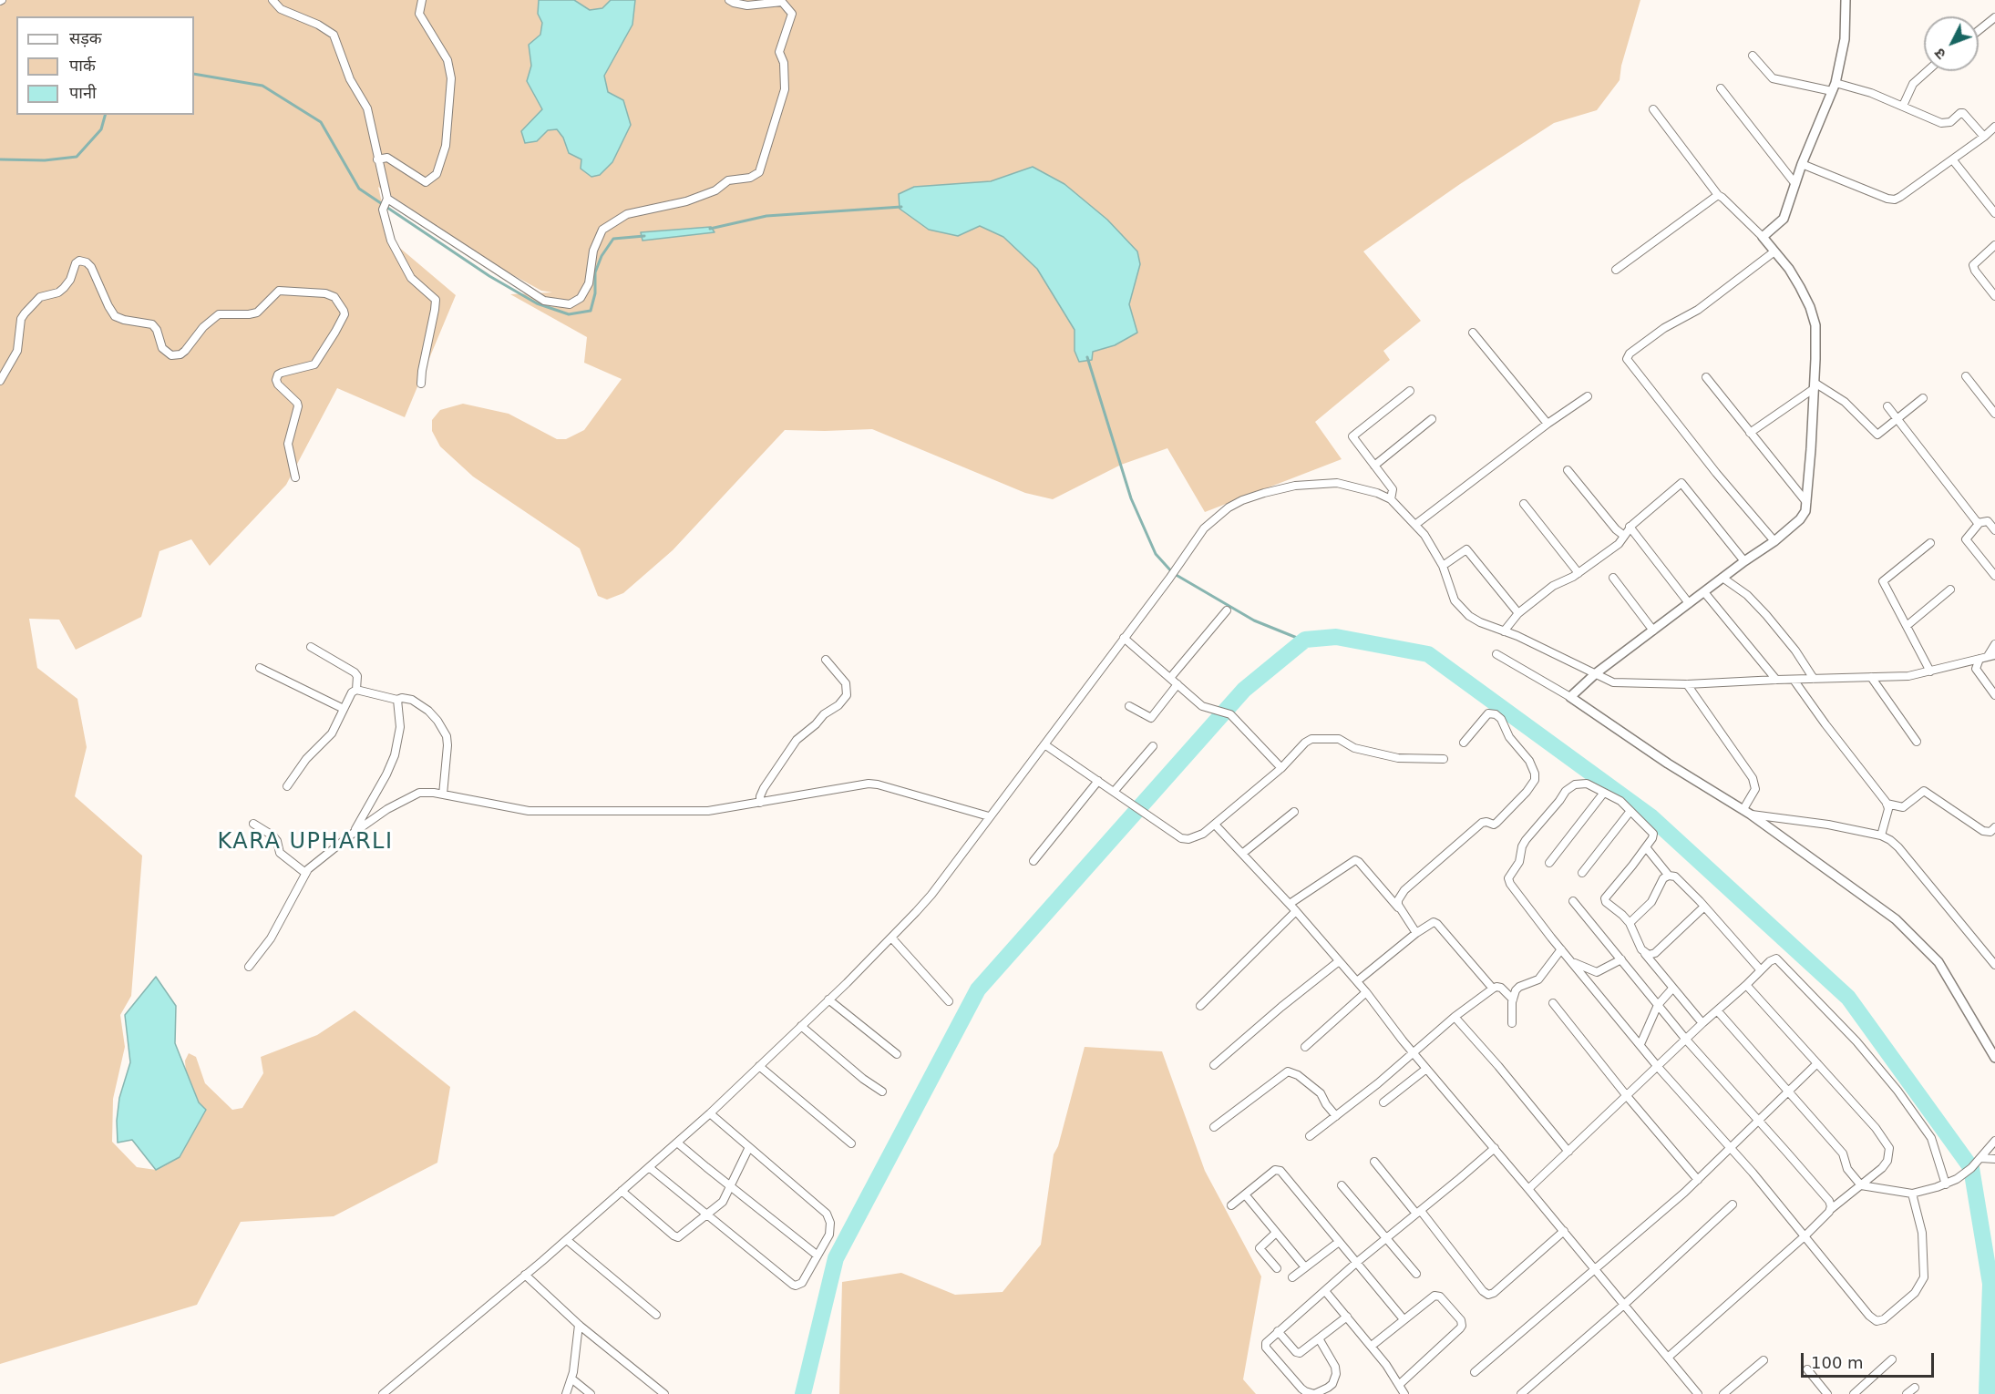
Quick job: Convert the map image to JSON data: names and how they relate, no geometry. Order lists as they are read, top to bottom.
{
  "districts": ["KARA UPHARLI"],
  "legend": ["सड़क", "पार्क", "पानी"],
  "scale_bar": "100 m",
  "north": "bottom left"
}
